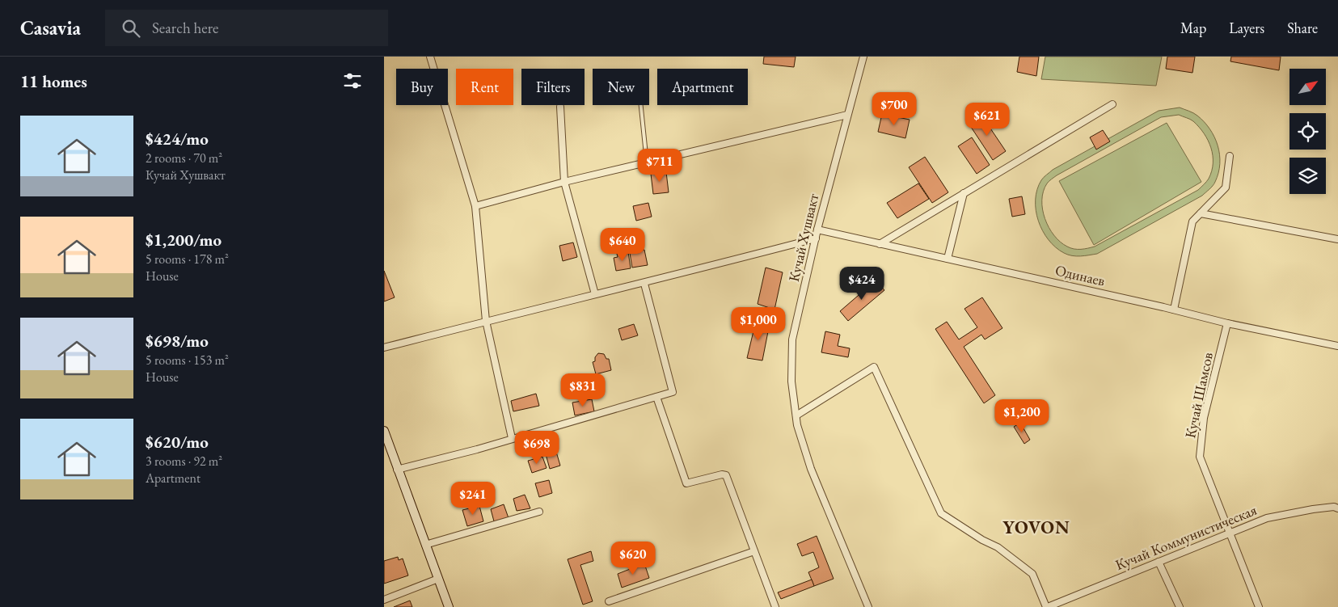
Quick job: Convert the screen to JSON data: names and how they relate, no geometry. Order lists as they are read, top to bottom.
{
  "streets": {
    "street": [
      "Кучай Хушвакт",
      "Одинаев",
      "Кучай Шамсов",
      "Кучай Коммунистическая"
    ]
  },
  "crossings": [
    ["Кучай Хушвакт", "Одинаев"],
    ["Одинаев", "Кучай Шамсов"],
    ["Кучай Шамсов", "Кучай Коммунистическая"]
  ],
  "districts": ["YOVON"],
  "north": "top right",
  "page": {
    "header": "Casavia",
    "search": "Search here",
    "nav": ["Map", "Layers", "Share"],
    "heading": "11 homes",
    "chip": [
      "Buy",
      "Rent",
      "Filters",
      "New",
      "Apartment"
    ],
    "price": [
      "$700",
      "$621",
      "$711",
      "$640",
      "$424",
      "$1,000",
      "$831",
      "$1,200",
      "$698",
      "$241",
      "$620"
    ],
    "list": [
      {
        "name": "$424/mo",
        "note": "2 rooms · 70 m² · Кучай Хушвакт"
      },
      {
        "name": "$1,200/mo",
        "note": "5 rooms · 178 m² · House"
      },
      {
        "name": "$698/mo",
        "note": "5 rooms · 153 m² · House"
      },
      {
        "name": "$620/mo",
        "note": "3 rooms · 92 m² · Apartment"
      }
    ]
  }
}
